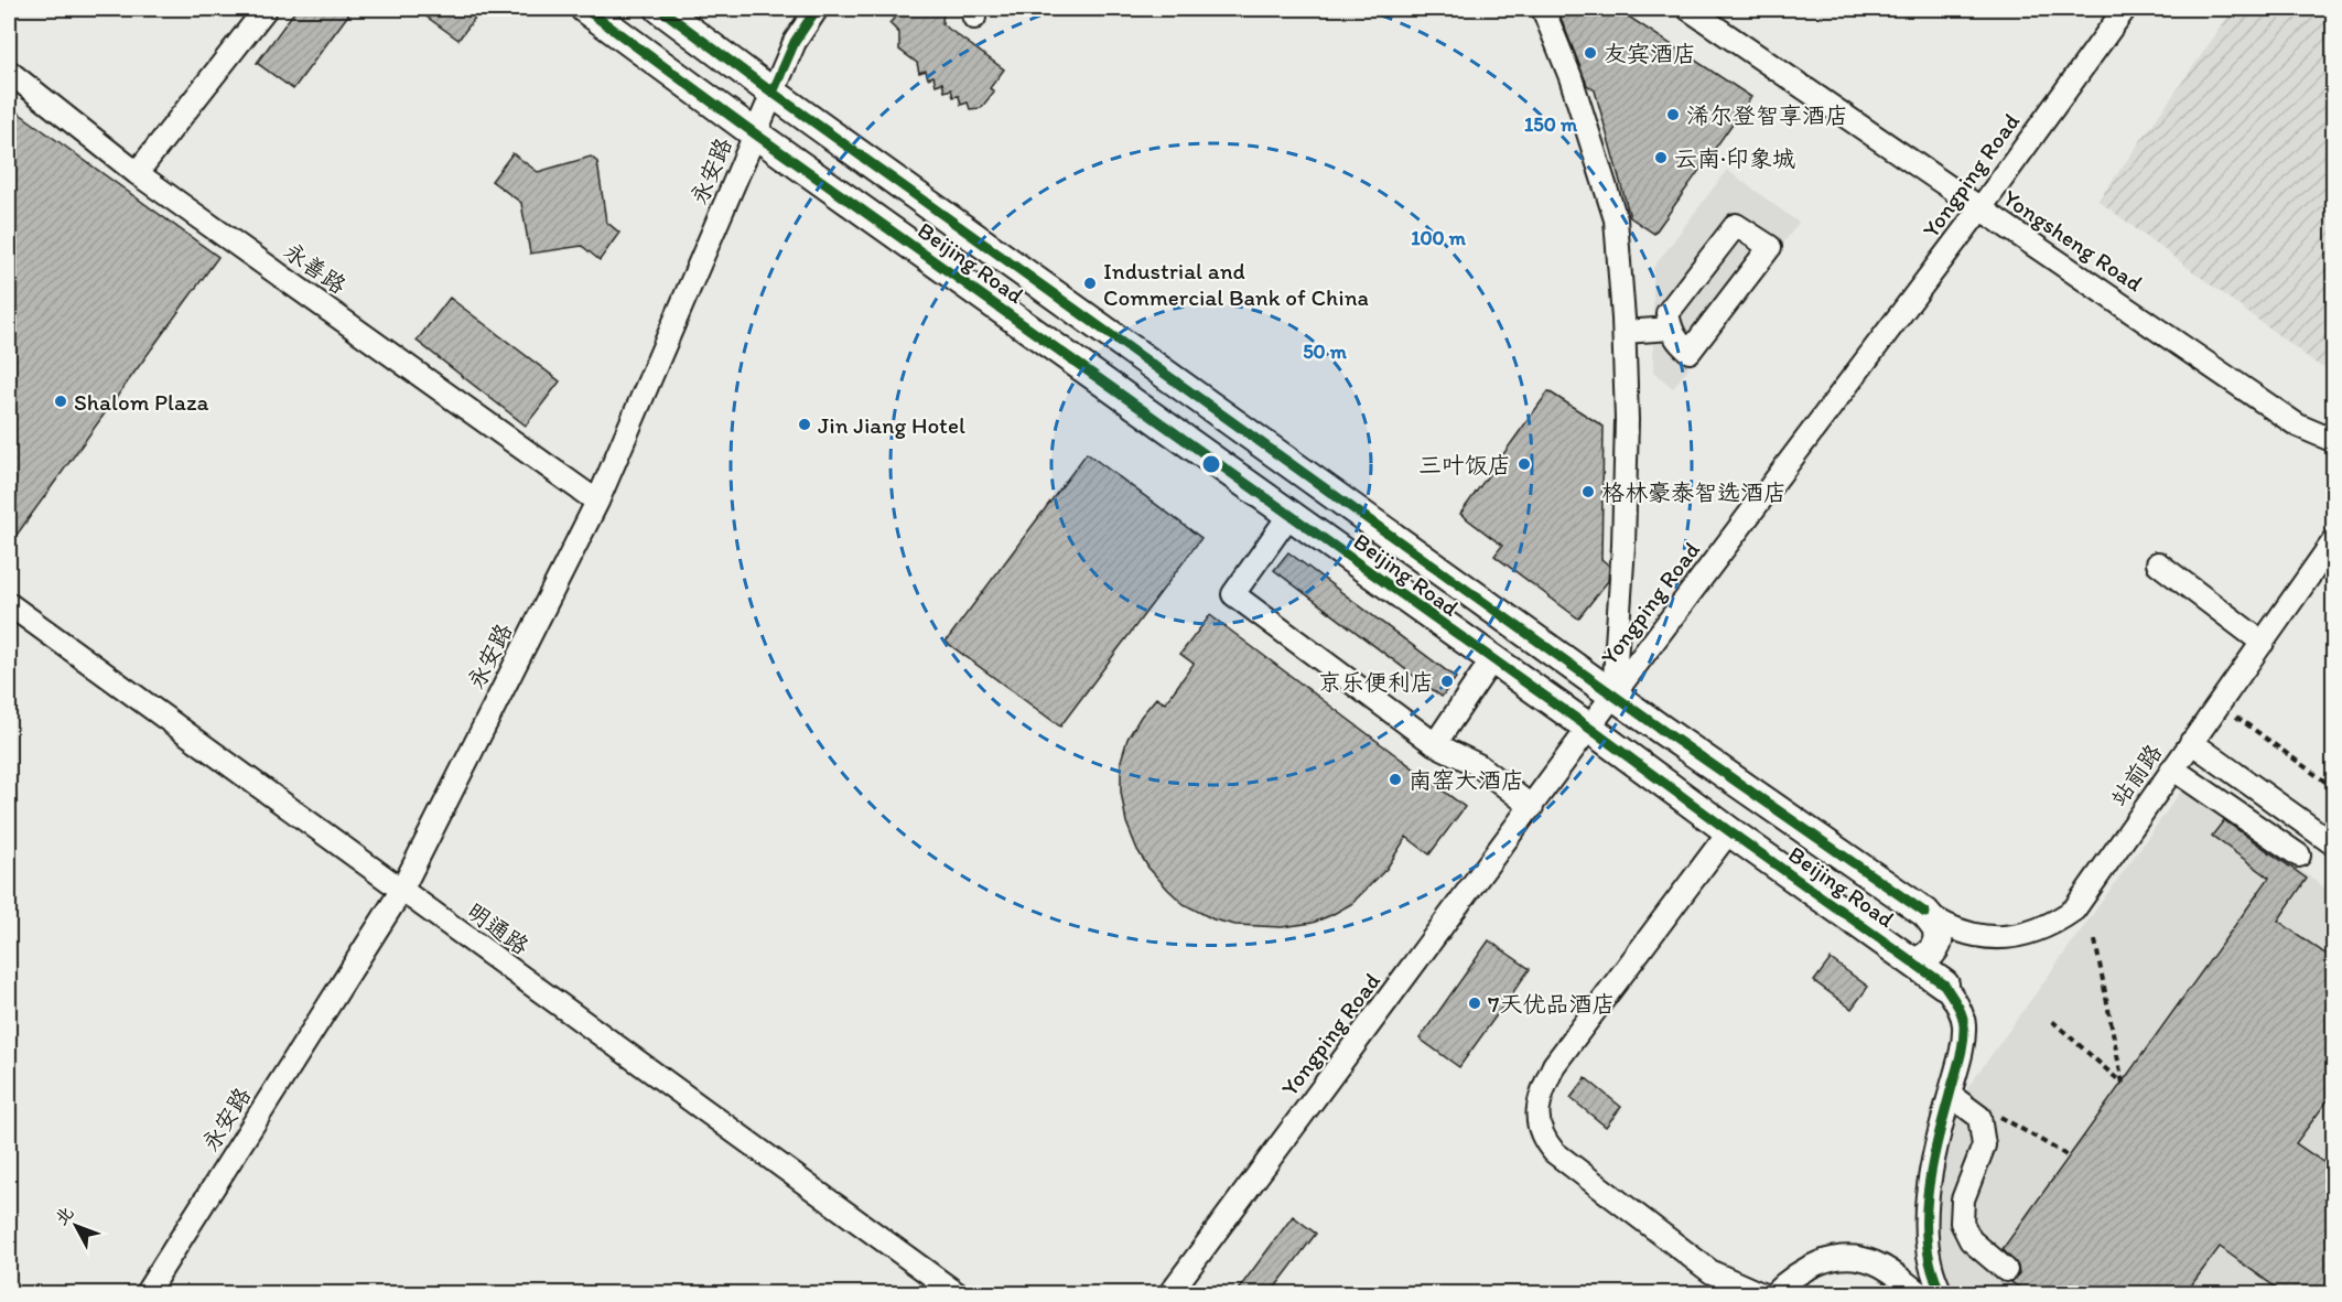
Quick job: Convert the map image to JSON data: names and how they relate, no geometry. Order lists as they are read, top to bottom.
{
  "streets": {
    "main road": ["Beijing Road"],
    "street": [
      "永安路",
      "Yongping Road",
      "Yongsheng Road",
      "永善路",
      "站前路",
      "明通路"
    ]
  },
  "crossings": [
    ["永安路", "Beijing Road"],
    ["永安路", "永善路"],
    ["永安路", "明通路"],
    ["Yongping Road", "Yongsheng Road"],
    ["Yongping Road", "Beijing Road"],
    ["Beijing Road", "站前路"]
  ],
  "places": [
    "友宾酒店",
    "浠尔登智享酒店",
    "云南·印象城",
    "Industrial and Commercial Bank of China",
    "Shalom Plaza",
    "Jin Jiang Hotel",
    "三叶饭店",
    "格林豪泰智选酒店",
    "京乐便利店",
    "南窑大酒店",
    "7天优品酒店"
  ],
  "north": "top left",
  "rings": ["150 m", "100 m", "50 m"]
}
